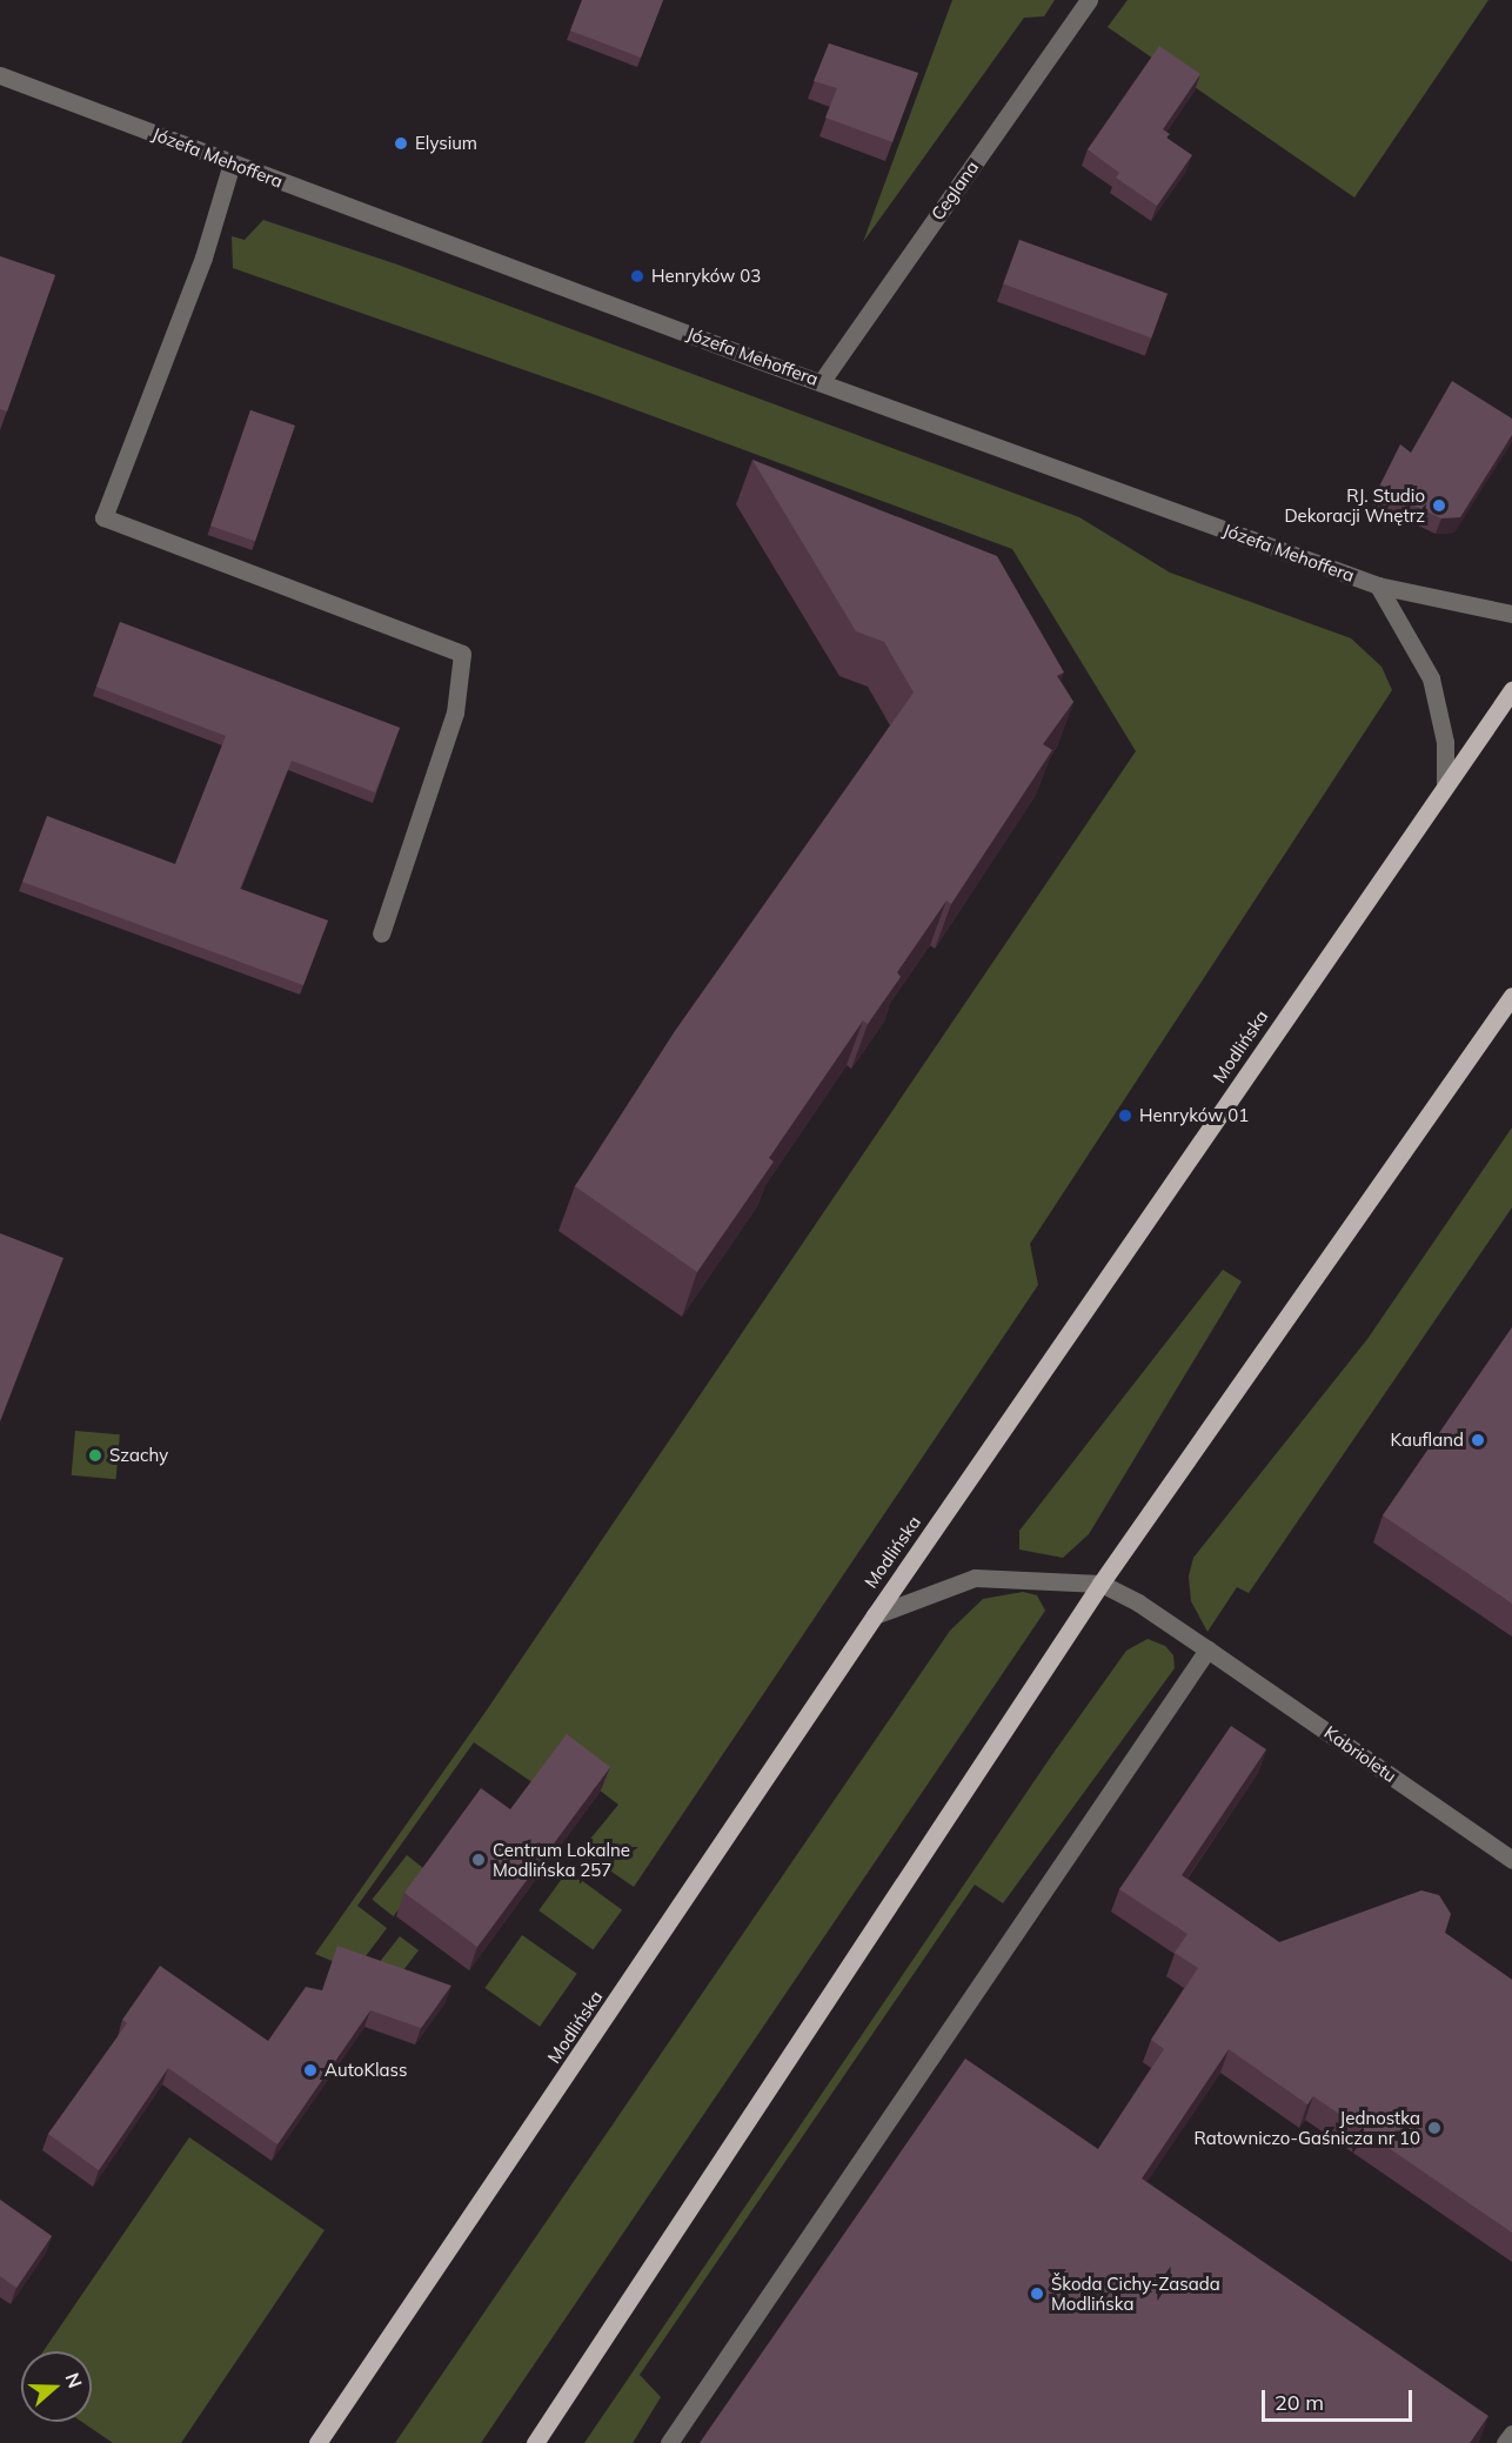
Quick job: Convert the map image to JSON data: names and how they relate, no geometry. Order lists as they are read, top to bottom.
{
  "streets": {
    "main road": ["Modlińska"],
    "street": ["Józefa Mehoffera", "Ceglana", "Kabrioletu"]
  },
  "crossings": [
    ["Józefa Mehoffera", "Ceglana"]
  ],
  "places": [
    "Elysium",
    "Henryków 03",
    "RJ. Studio Dekoracji Wnętrz",
    "Henryków 01",
    "Kaufland",
    "Szachy",
    "Centrum Lokalne Modlińska 257",
    "AutoKlass",
    "Jednostka Ratowniczo-Gaśnicza nr 10",
    "Škoda Cichy-Zasada Modlińska"
  ],
  "scale_bar": "20 m",
  "north": "right"
}
